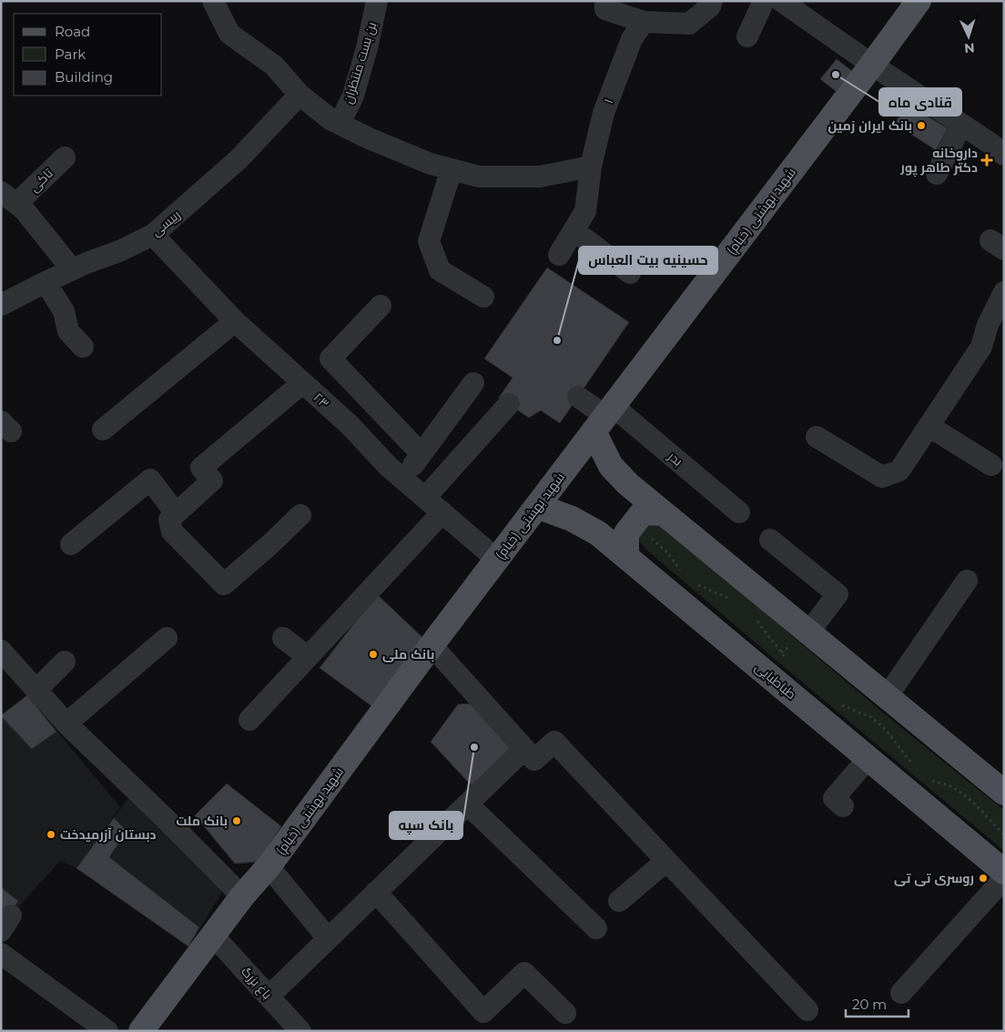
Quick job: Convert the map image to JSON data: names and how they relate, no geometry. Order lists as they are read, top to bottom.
{
  "streets": {
    "main road": ["شهید بهشتی (خیام)", "طباطبایی"],
    "street": [
      "بن بست منتظران",
      "۱",
      "تاکی",
      "رییسی",
      "۲۳",
      "بدر",
      "باغ بزرگ"
    ]
  },
  "crossings": [
    ["شهید بهشتی (خیام)", "۲۳"],
    ["شهید بهشتی (خیام)", "بدر"],
    ["شهید بهشتی (خیام)", "طباطبایی"],
    ["شهید بهشتی (خیام)", "باغ بزرگ"],
    ["رییسی", "۲۳"]
  ],
  "places": {
    "other": [
      "قنادی ماه",
      "بانک ایران زمین",
      "حسینیه بیت العباس",
      "بانک ملی",
      "بانک سپه",
      "بانک ملت",
      "دبستان آزرمیدخت",
      "روسری تی تی"
    ],
    "health": ["داروخانه دکتر طاهر پور"]
  },
  "legend": ["Road", "Park", "Building"],
  "scale_bar": "20 m",
  "north": "bottom"
}
